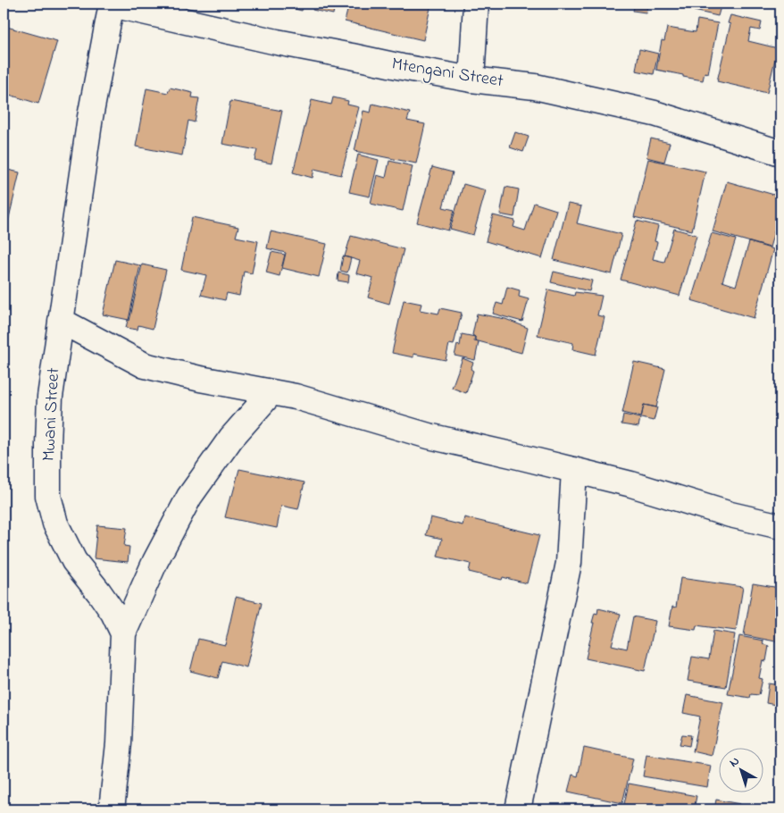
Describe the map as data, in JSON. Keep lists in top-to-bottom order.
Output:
{
  "streets": {
    "street": ["Mtengani Street", "Mwani Street"]
  },
  "crossings": [
    ["Mtengani Street", "Mwani Street"]
  ],
  "north": "top left"
}
